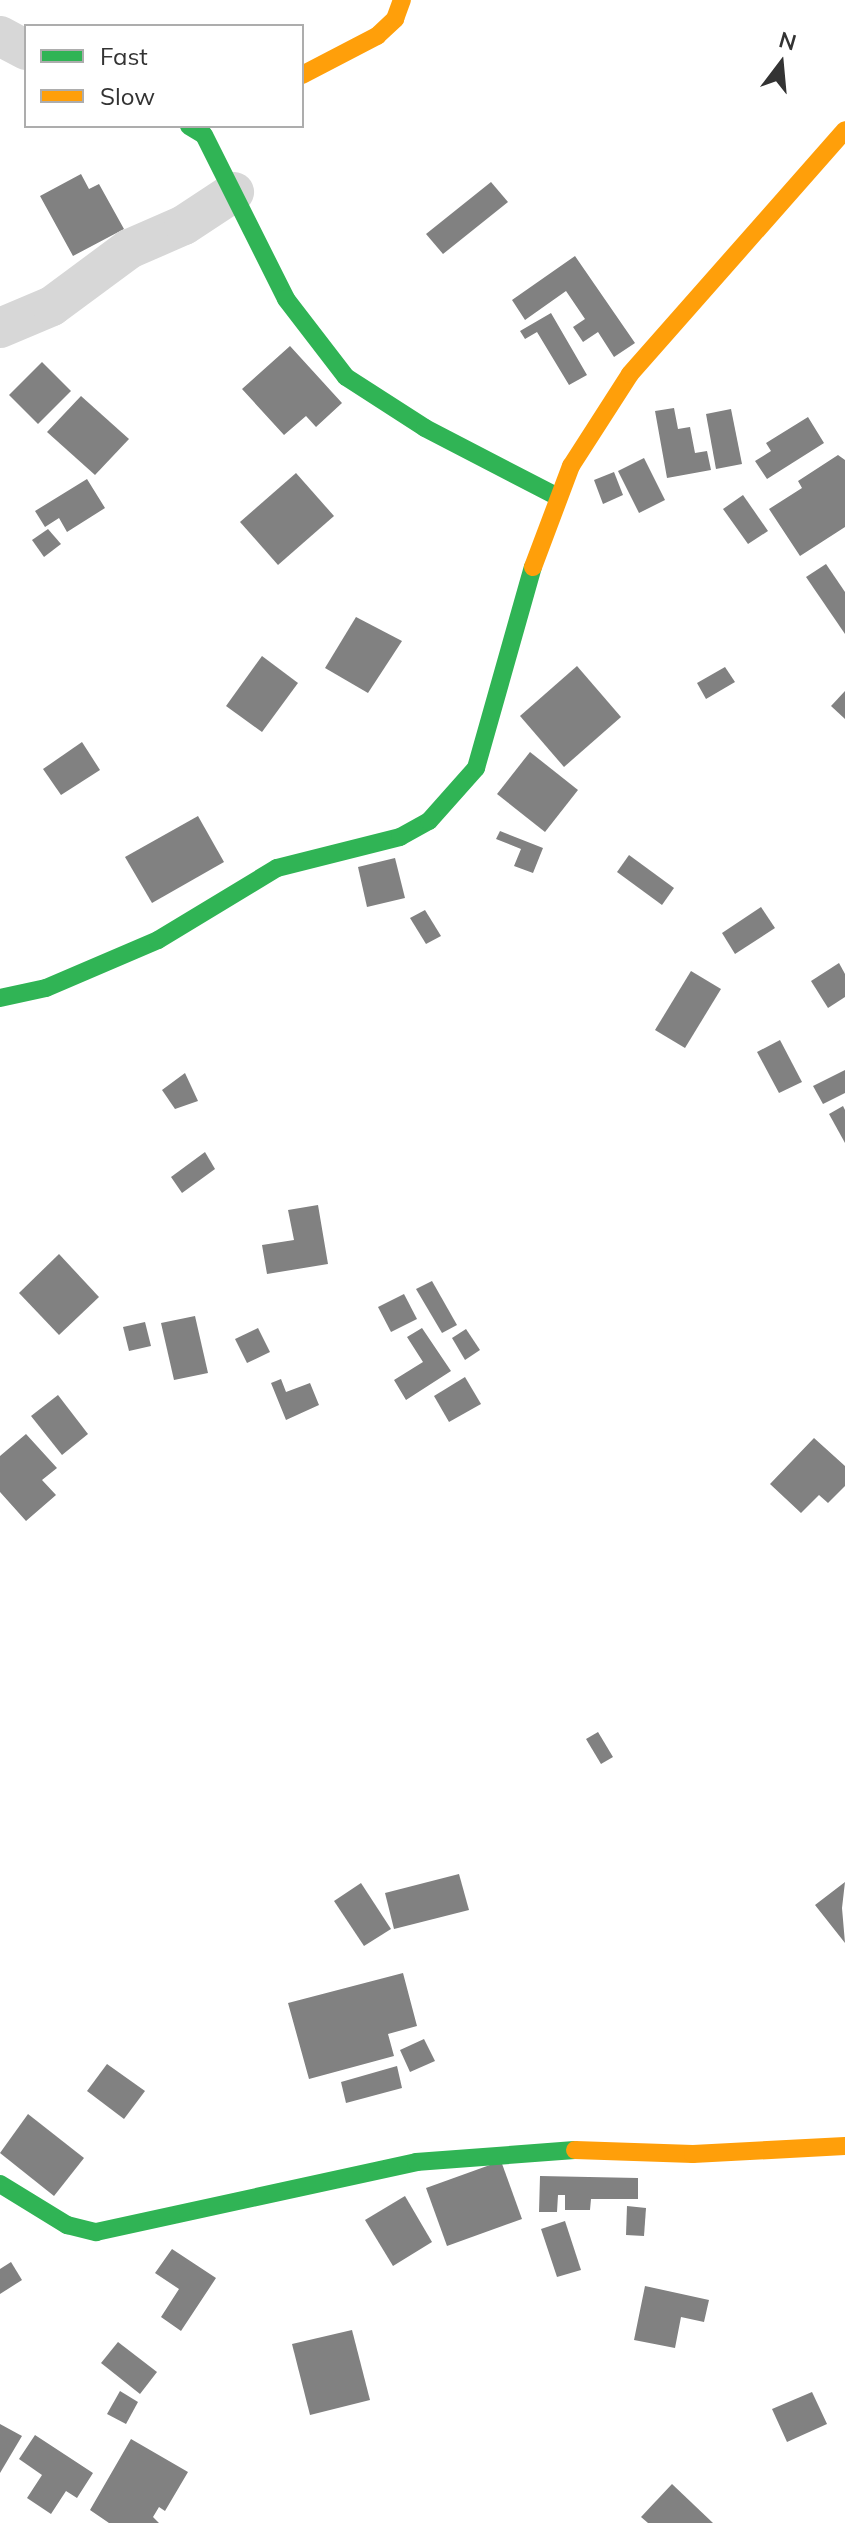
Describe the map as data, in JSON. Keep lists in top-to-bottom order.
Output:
{
  "legend": ["Fast", "Slow"],
  "north": "top"
}
